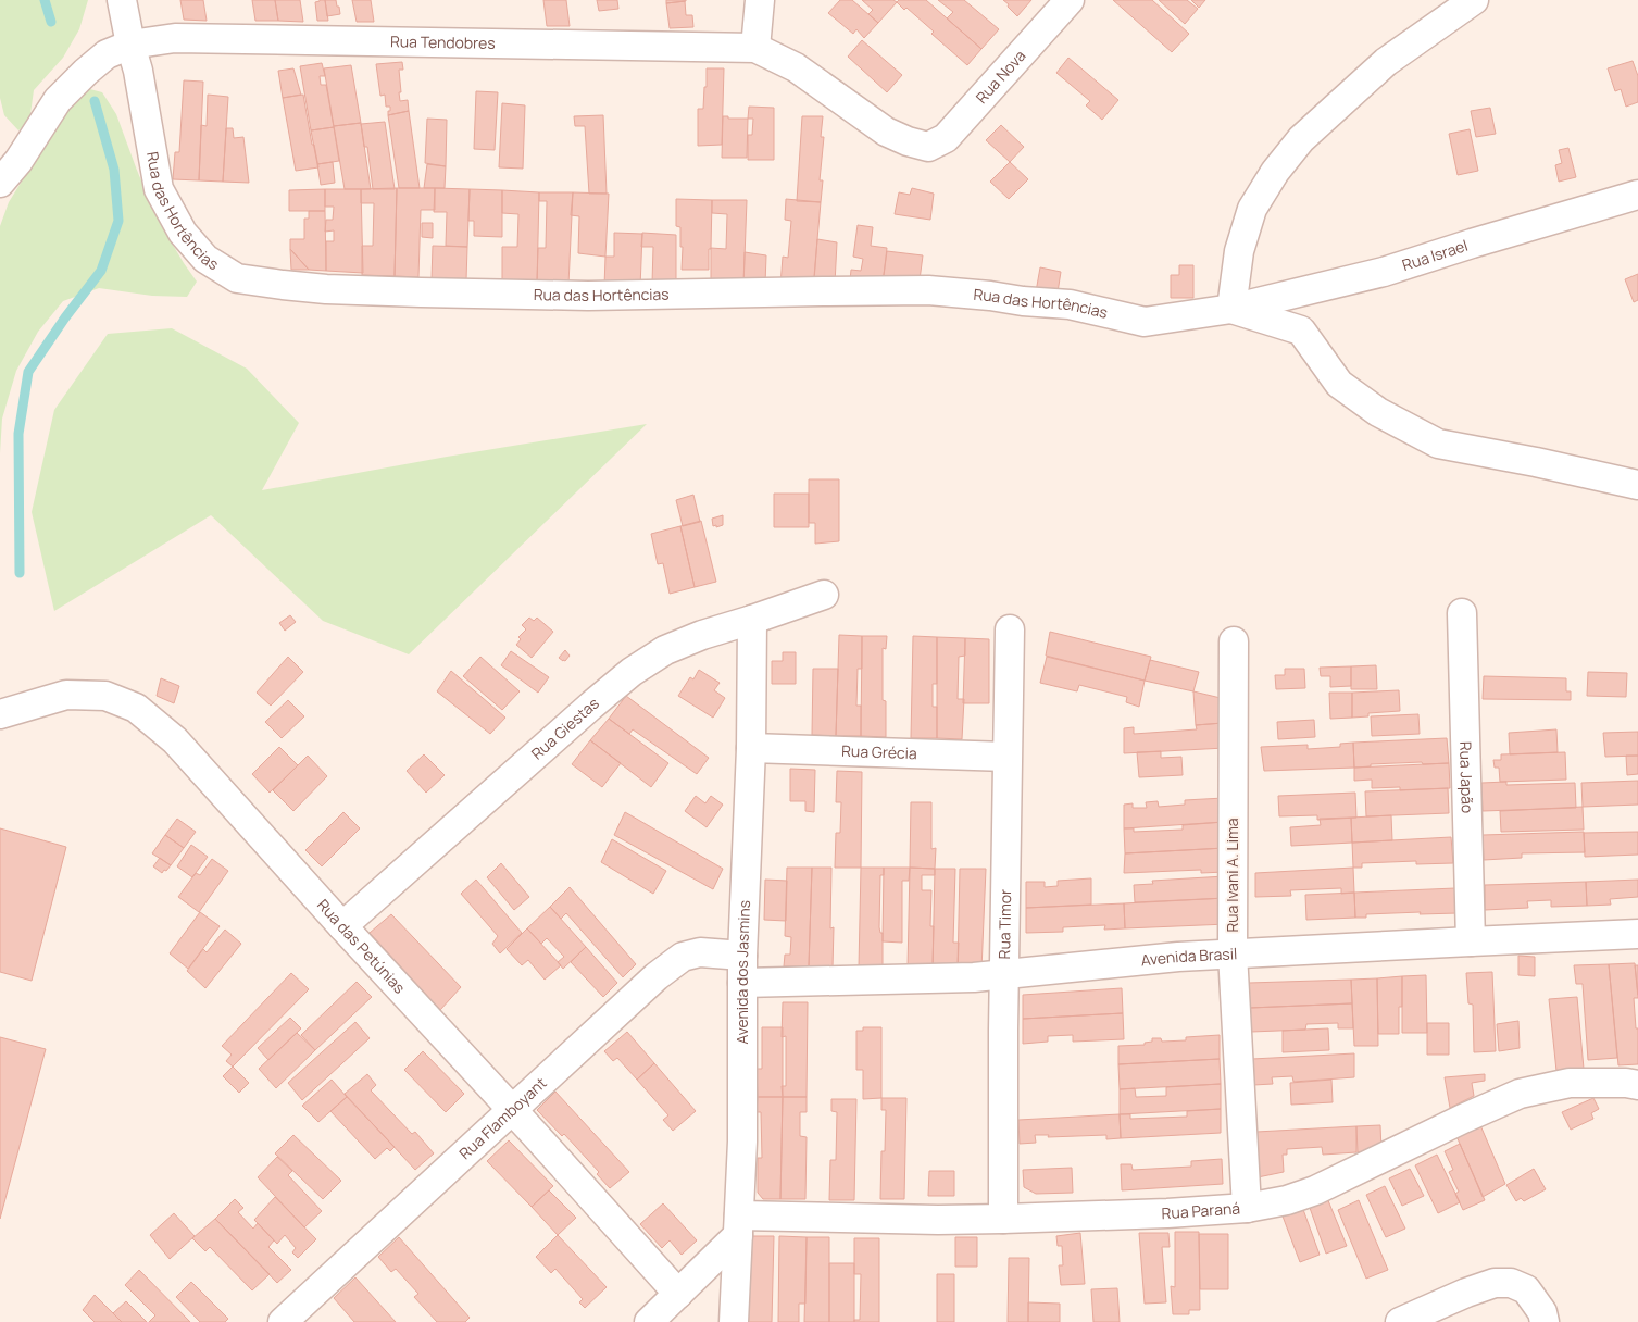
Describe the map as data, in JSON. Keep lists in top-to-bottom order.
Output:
{
  "streets": {
    "street": [
      "Rua Tendobres",
      "Rua Nova",
      "Rua das Hortências",
      "Rua Israel",
      "Rua Giestas",
      "Rua Grécia",
      "Rua Japão",
      "Rua Ivani A. Lima",
      "Rua Timor",
      "Rua das Petúnias",
      "Avenida Brasil",
      "Avenida dos Jasmins",
      "Rua Flamboyant",
      "Rua Paraná"
    ]
  },
  "crossings": [
    ["Rua Tendobres", "Rua Nova"],
    ["Rua Tendobres", "Rua das Hortências"],
    ["Rua das Hortências", "Rua Israel"],
    ["Rua Giestas", "Rua das Petúnias"],
    ["Rua Giestas", "Avenida dos Jasmins"],
    ["Rua Grécia", "Rua Timor"],
    ["Rua Grécia", "Avenida dos Jasmins"],
    ["Rua Japão", "Avenida Brasil"],
    ["Rua Ivani A. Lima", "Avenida Brasil"],
    ["Rua Ivani A. Lima", "Rua Paraná"],
    ["Rua Timor", "Avenida Brasil"],
    ["Rua Timor", "Rua Paraná"],
    ["Rua das Petúnias", "Rua Flamboyant"],
    ["Avenida Brasil", "Avenida dos Jasmins"],
    ["Avenida dos Jasmins", "Rua Flamboyant"],
    ["Avenida dos Jasmins", "Rua Paraná"]
  ]
}
